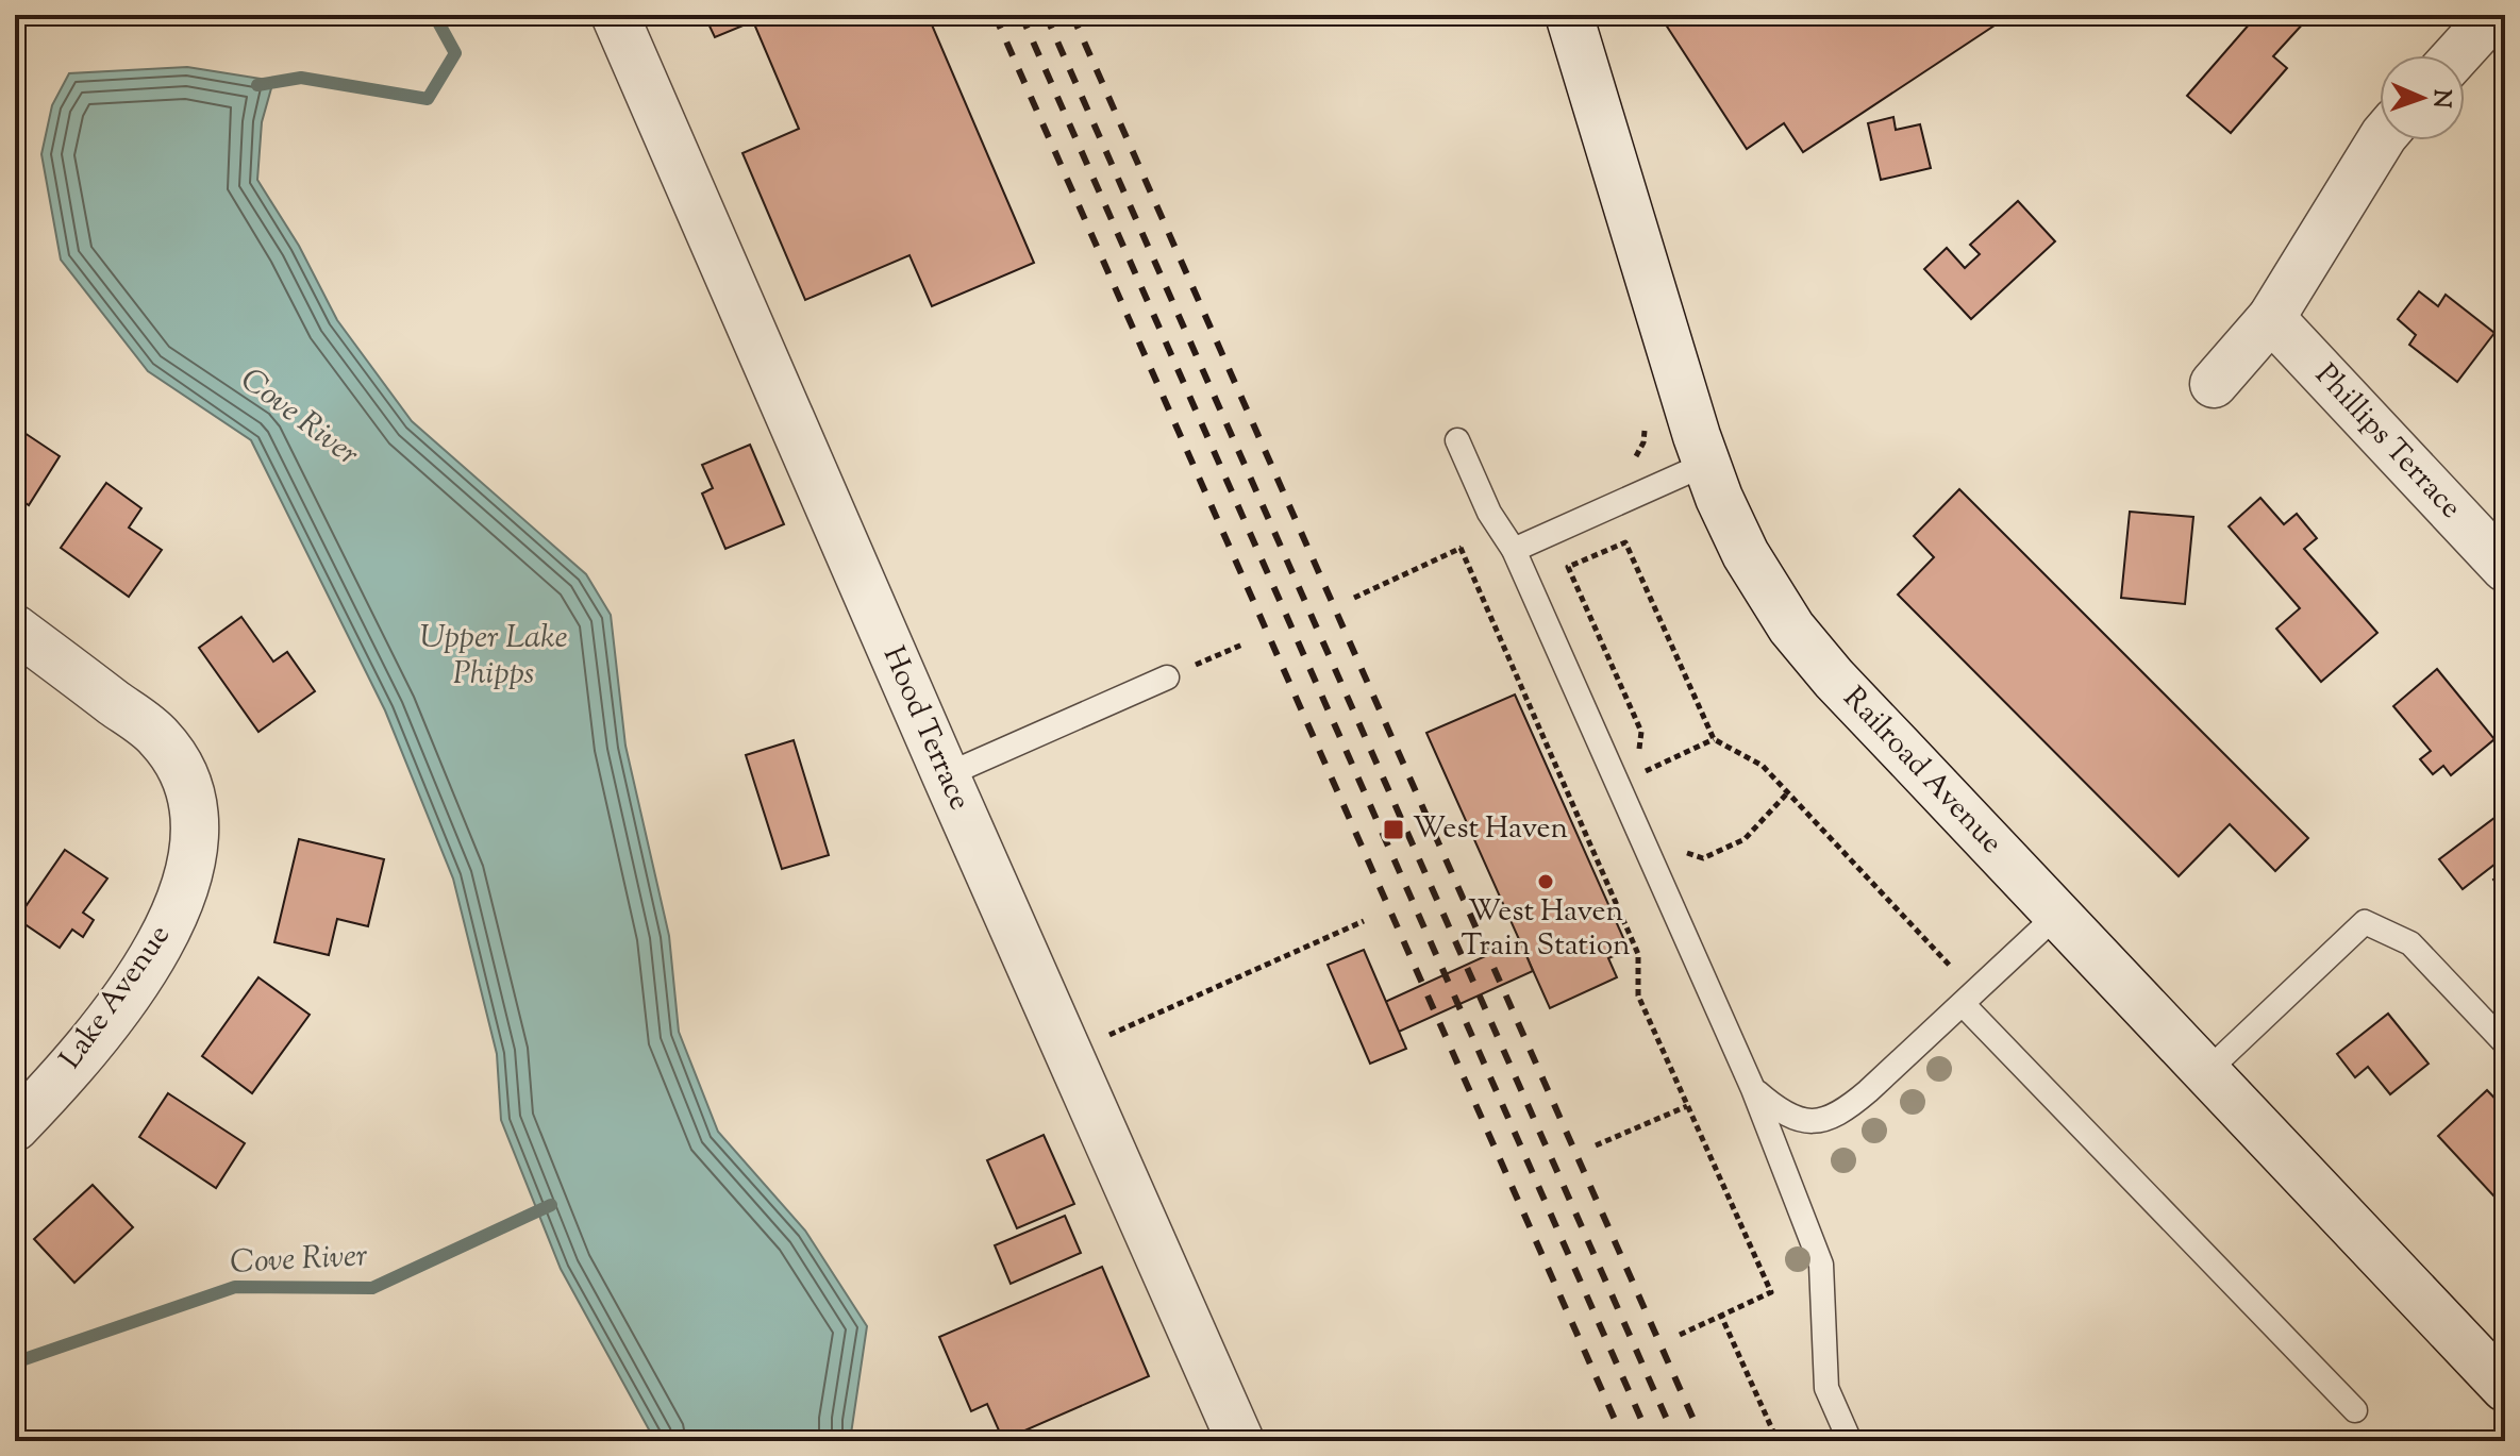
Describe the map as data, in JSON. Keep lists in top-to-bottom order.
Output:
{
  "streets": {
    "street": [
      "Phillips Terrace",
      "Hood Terrace",
      "Railroad Avenue",
      "Lake Avenue"
    ]
  },
  "water": ["Cove River", "Upper Lake Phipps"],
  "places": {
    "transit": ["West Haven"],
    "other": ["West Haven Train Station"]
  },
  "north": "right"
}
